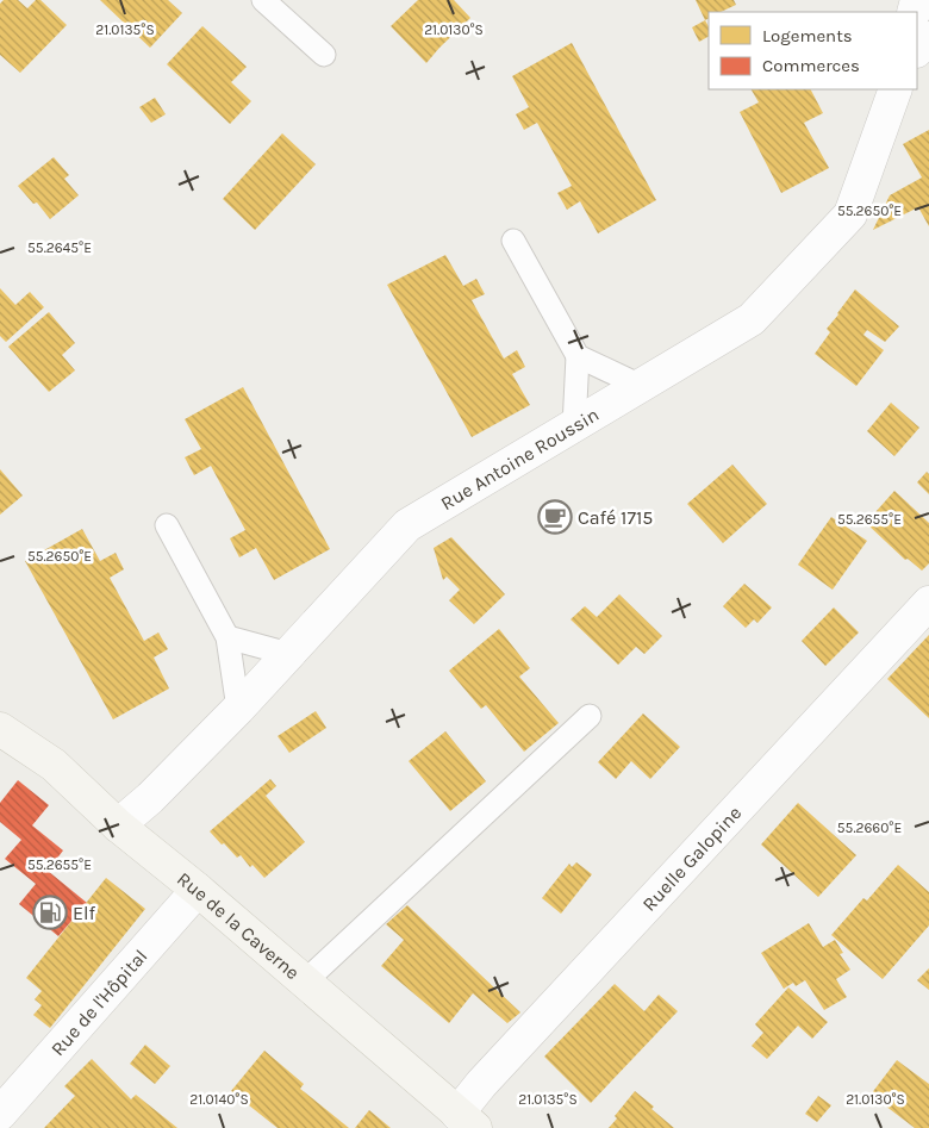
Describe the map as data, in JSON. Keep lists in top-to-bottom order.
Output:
{
  "streets": {
    "street": [
      "Rue Antoine Roussin",
      "Ruelle Galopine",
      "Rue de la Caverne",
      "Rue de l'Hôpital"
    ]
  },
  "crossings": [
    ["Rue Antoine Roussin", "Rue de la Caverne"],
    ["Ruelle Galopine", "Rue de la Caverne"],
    ["Rue de la Caverne", "Rue de l'Hôpital"]
  ],
  "places": {
    "cafe": ["Café 1715"],
    "fuel station": ["Elf"]
  },
  "legend": ["Logements", "Commerces"],
  "coordinates": [
    "21.0135°S",
    "21.0130°S",
    "55.2650°E",
    "55.2645°E",
    "55.2655°E",
    "55.2660°E",
    "21.0140°S"
  ]
}
